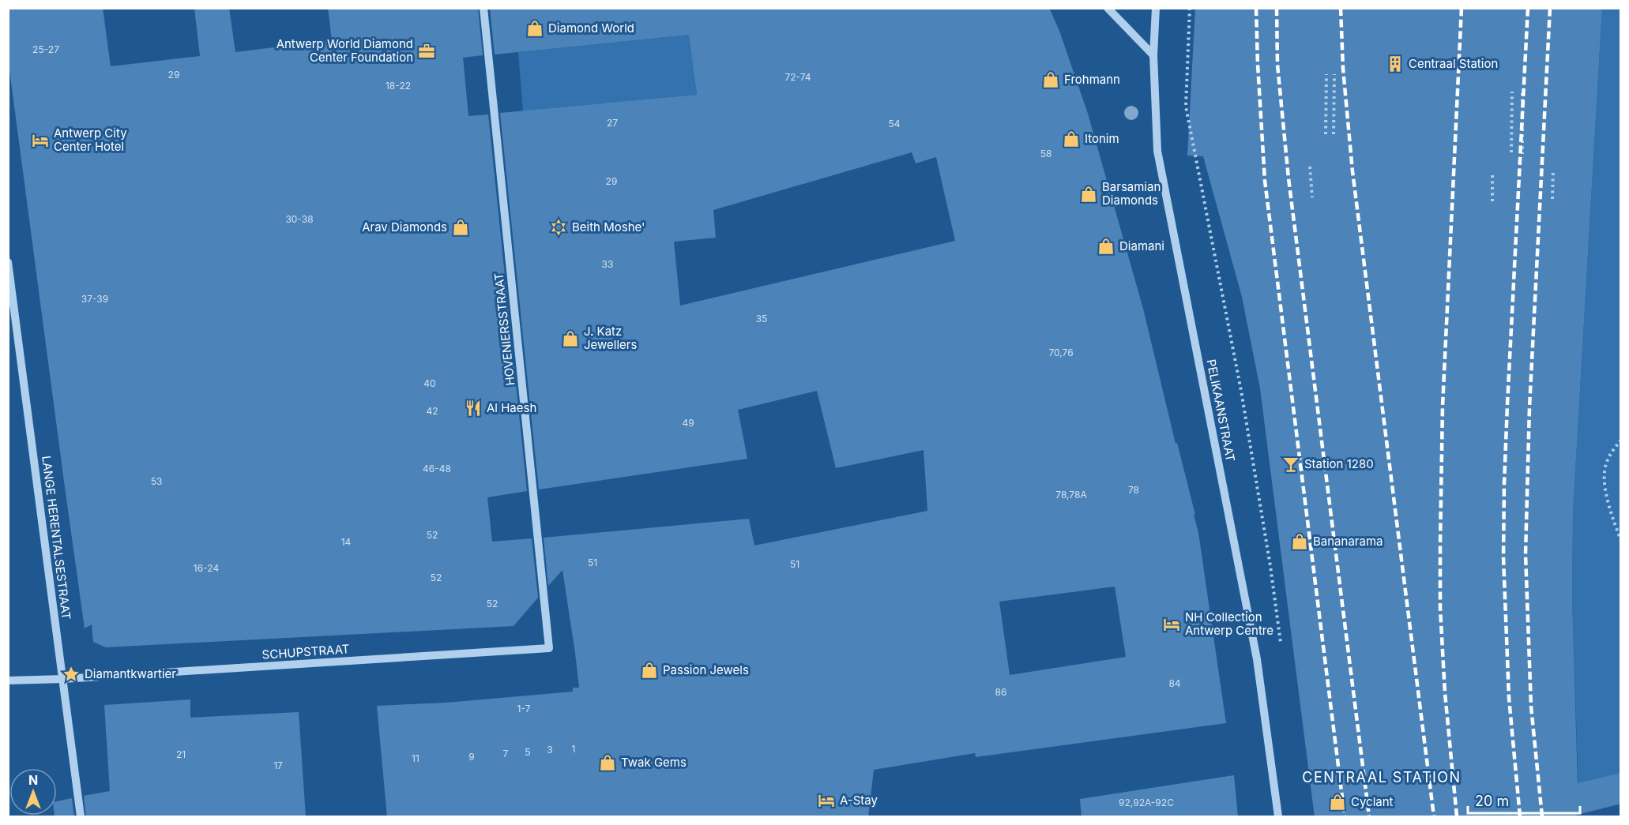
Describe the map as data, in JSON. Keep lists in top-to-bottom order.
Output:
{
  "streets": {
    "street": [
      "HOVENIERSSTRAAT",
      "PELIKAANSTRAAT",
      "LANGE HERENTALSESTRAAT",
      "SCHUPSTRAAT"
    ]
  },
  "crossings": [
    ["HOVENIERSSTRAAT", "SCHUPSTRAAT"],
    ["LANGE HERENTALSESTRAAT", "SCHUPSTRAAT"]
  ],
  "districts": ["CENTRAAL STATION"],
  "places": {
    "shop": [
      "Diamond World",
      "Frohmann",
      "Itonim",
      "Barsamian Diamonds",
      "Arav Diamonds",
      "Diamani",
      "J. Katz Jewellers",
      "Bananarama",
      "Passion Jewels",
      "Twak Gems",
      "Cyclant"
    ],
    "office": ["Antwerp World Diamond Center Foundation"],
    "building": ["Centraal Station"],
    "hotel": ["Antwerp City Center Hotel", "NH Collection Antwerp Centre", "A-Stay"],
    "synagogue": ["Beith Moshe'"],
    "restaurant": ["Al Haesh"],
    "bar": ["Station 1280"],
    "place": ["Diamantkwartier"]
  },
  "house_numbers": [
    "25-27",
    "29",
    "72-74",
    "18-22",
    "27",
    "54",
    "58",
    "29",
    "30-38",
    "33",
    "37-39",
    "35",
    "70,76",
    "40",
    "42",
    "49",
    "46-48",
    "53",
    "78",
    "78,78A",
    "52",
    "14",
    "51",
    "51",
    "16-24",
    "52",
    "52",
    "84",
    "86",
    "1-7",
    "1",
    "3",
    "5",
    "7",
    "21",
    "9",
    "11",
    "17",
    "92,92A-92C"
  ],
  "scale_bar": "20 m",
  "north": "top"
}
